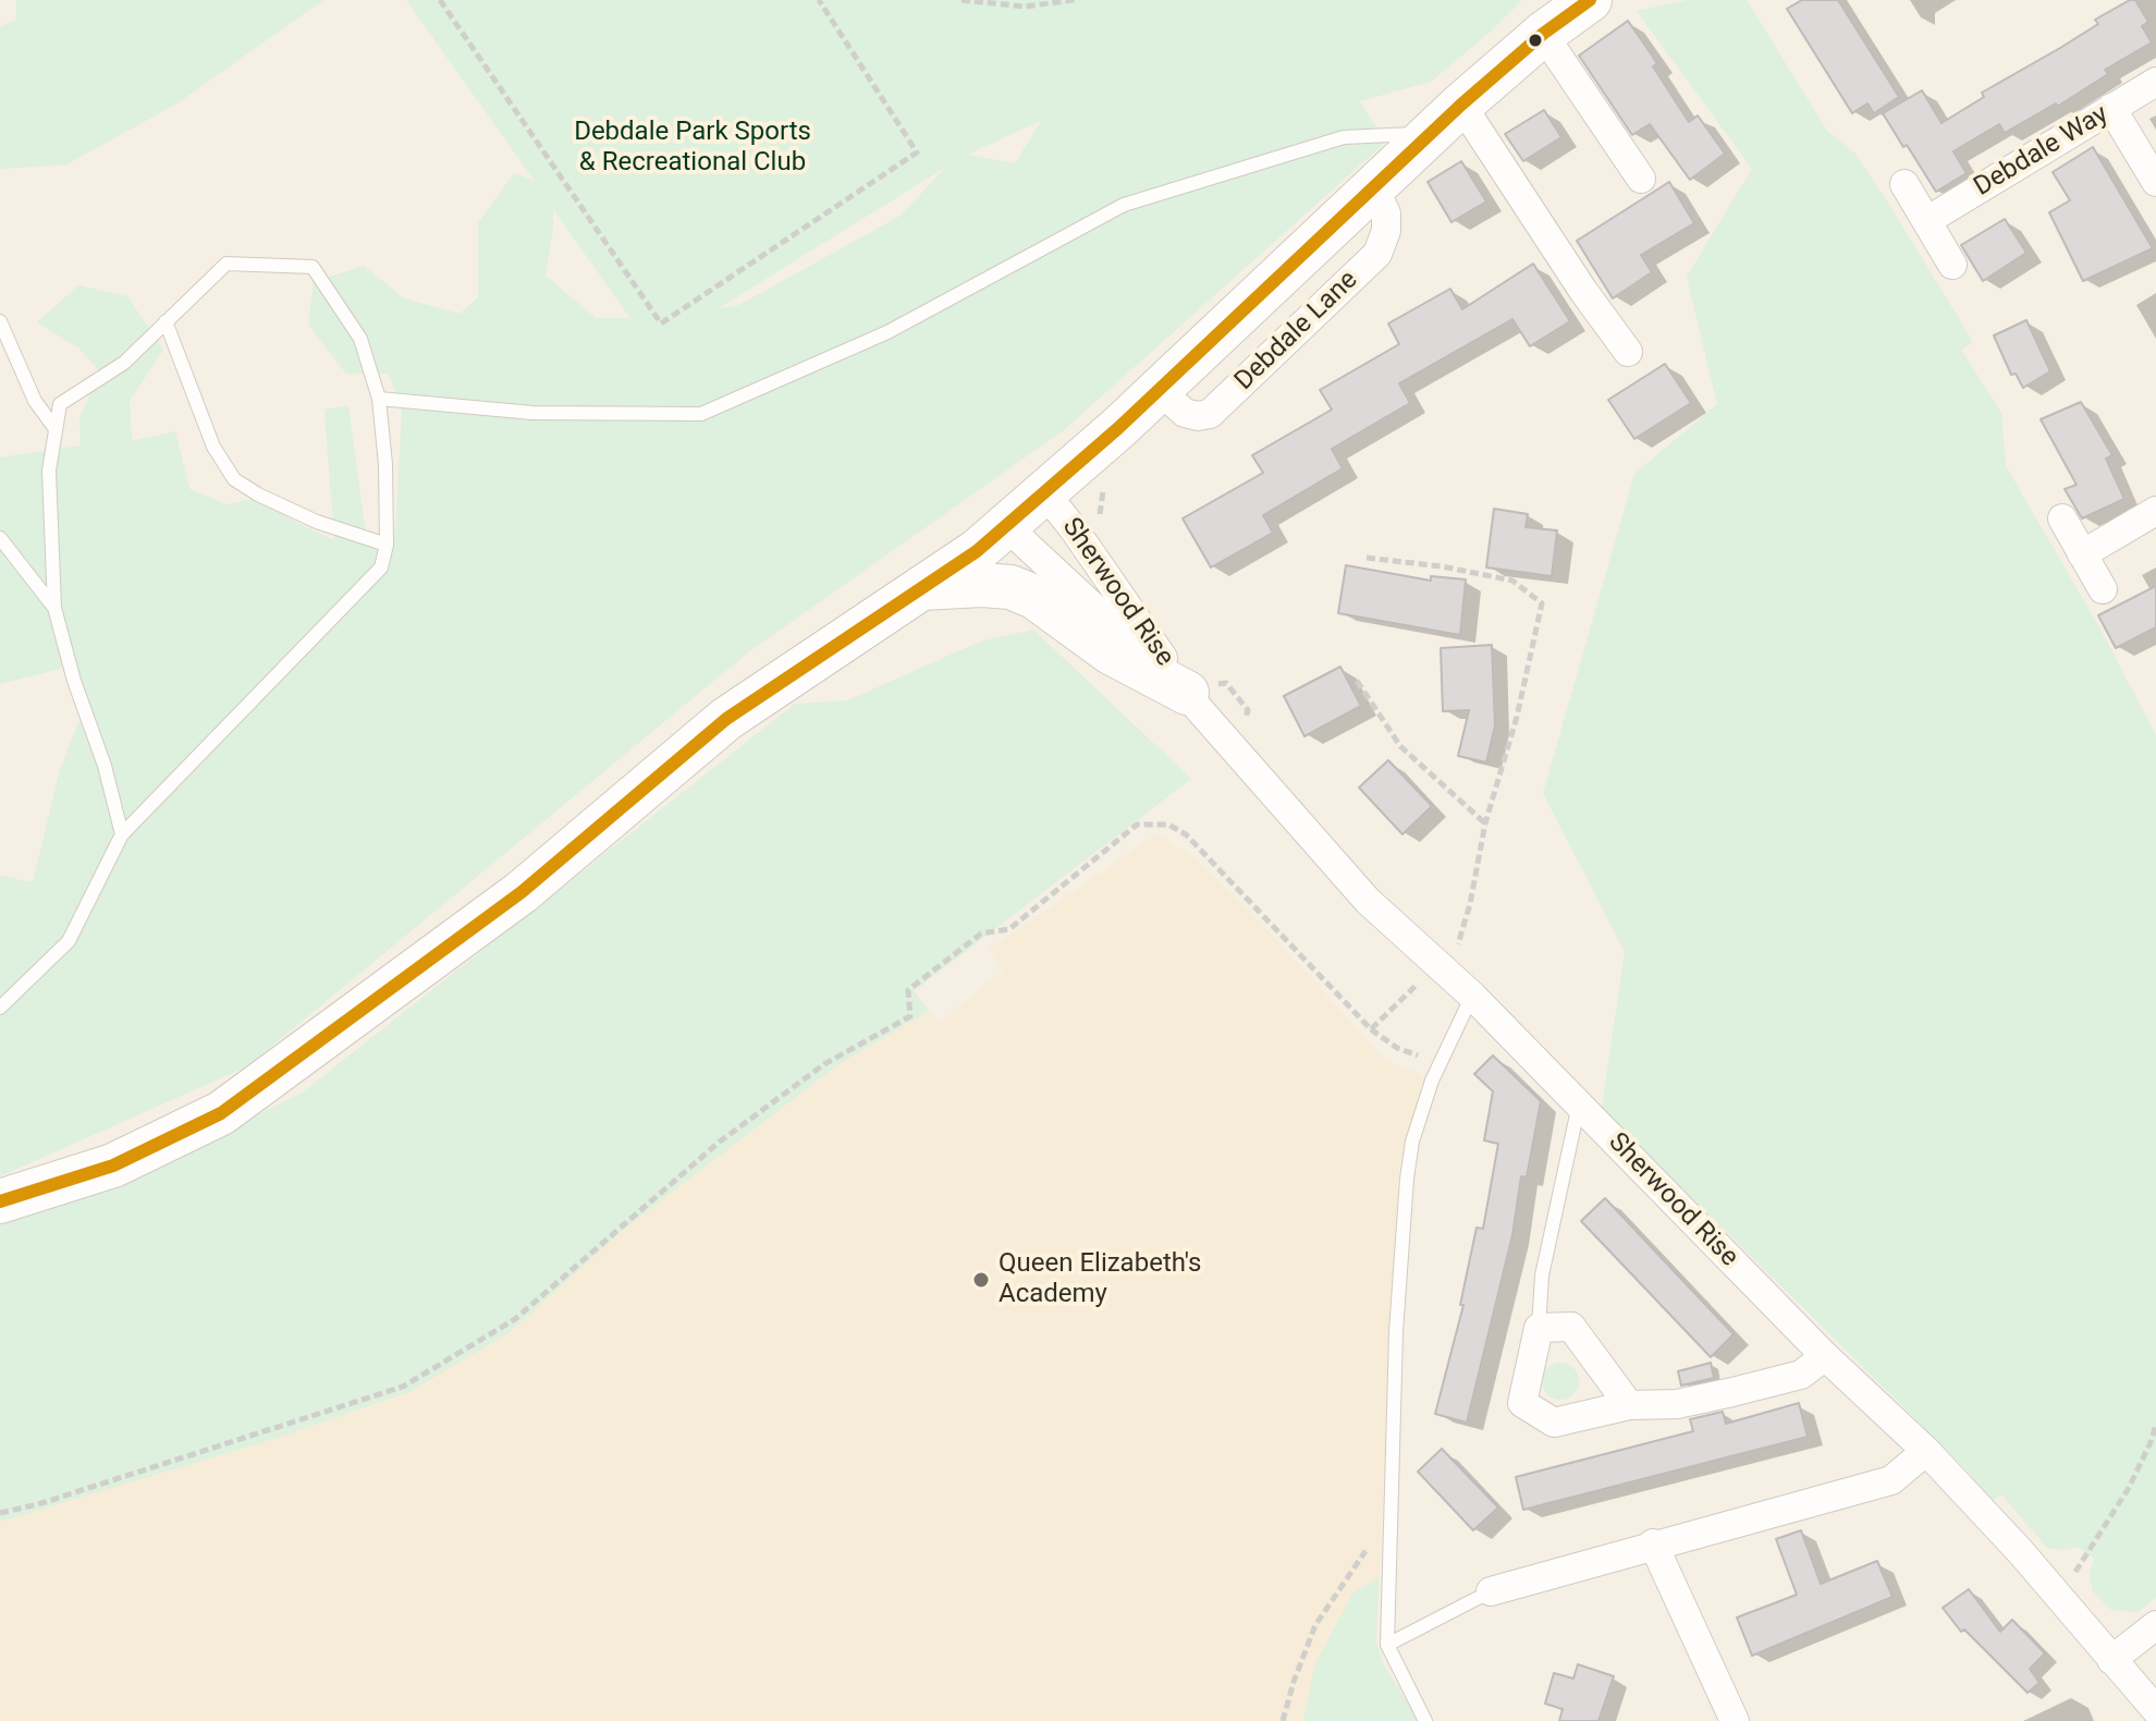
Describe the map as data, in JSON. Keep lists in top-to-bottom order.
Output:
{
  "streets": {
    "main road": ["Debdale Lane"],
    "street": ["Debdale Way", "Sherwood Rise"]
  },
  "crossings": [
    ["Debdale Lane", "Sherwood Rise"]
  ],
  "parks": ["Debdale Park Sports & Recreational Club"],
  "places": ["Queen Elizabeth's Academy"]
}
